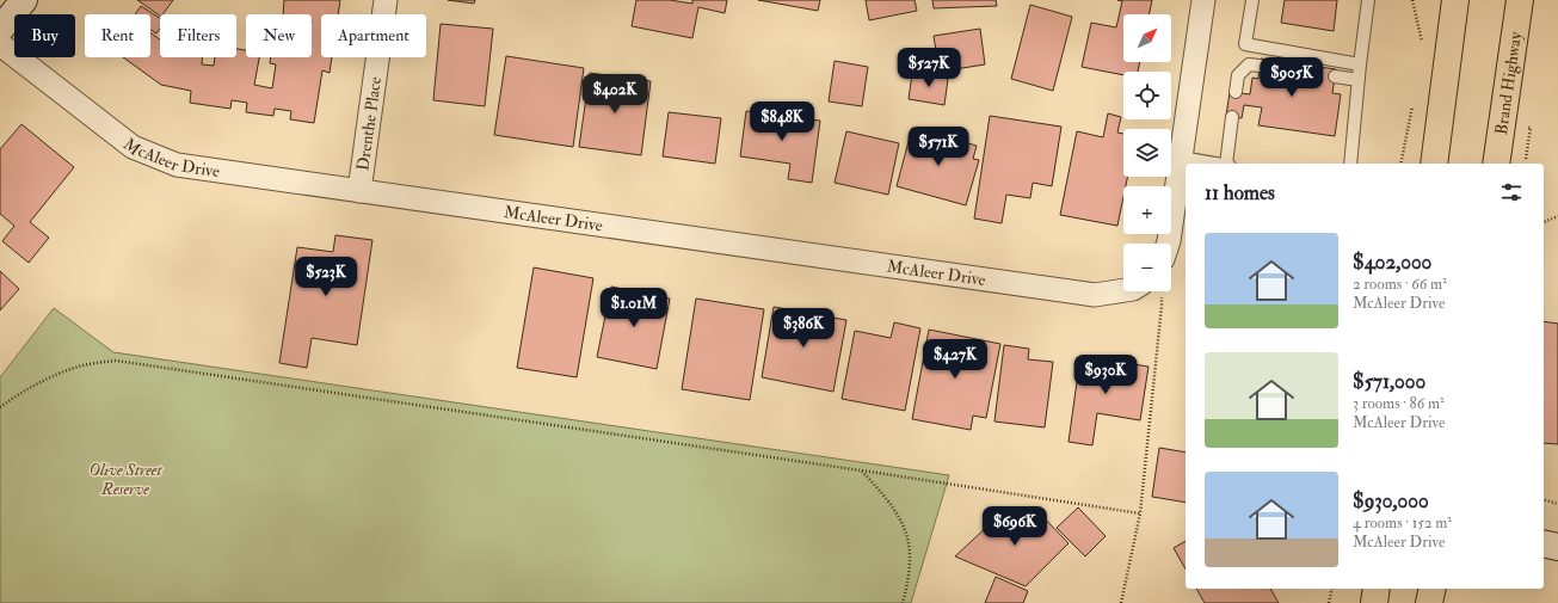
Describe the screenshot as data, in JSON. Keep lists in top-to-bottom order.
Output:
{
  "streets": {
    "highway": ["Brand Highway"],
    "street": ["Drenthe Place", "McAleer Drive"]
  },
  "crossings": [
    ["Drenthe Place", "McAleer Drive"]
  ],
  "parks": ["Olive Street Reserve"],
  "north": "top right",
  "page": {
    "map_buttons": ["+", "−"],
    "chip": [
      "Buy",
      "Rent",
      "Filters",
      "New",
      "Apartment"
    ],
    "price": [
      "$527K",
      "$905K",
      "$402K",
      "$848K",
      "$571K",
      "$523K",
      "$1.01M",
      "$386K",
      "$427K",
      "$930K",
      "$696K"
    ],
    "heading": "11 homes",
    "list": [
      {
        "name": "$402,000",
        "note": "2 rooms · 66 m² · McAleer Drive"
      },
      {
        "name": "$571,000",
        "note": "3 rooms · 86 m² · McAleer Drive"
      },
      {
        "name": "$930,000",
        "note": "4 rooms · 152 m² · McAleer Drive"
      }
    ]
  }
}
